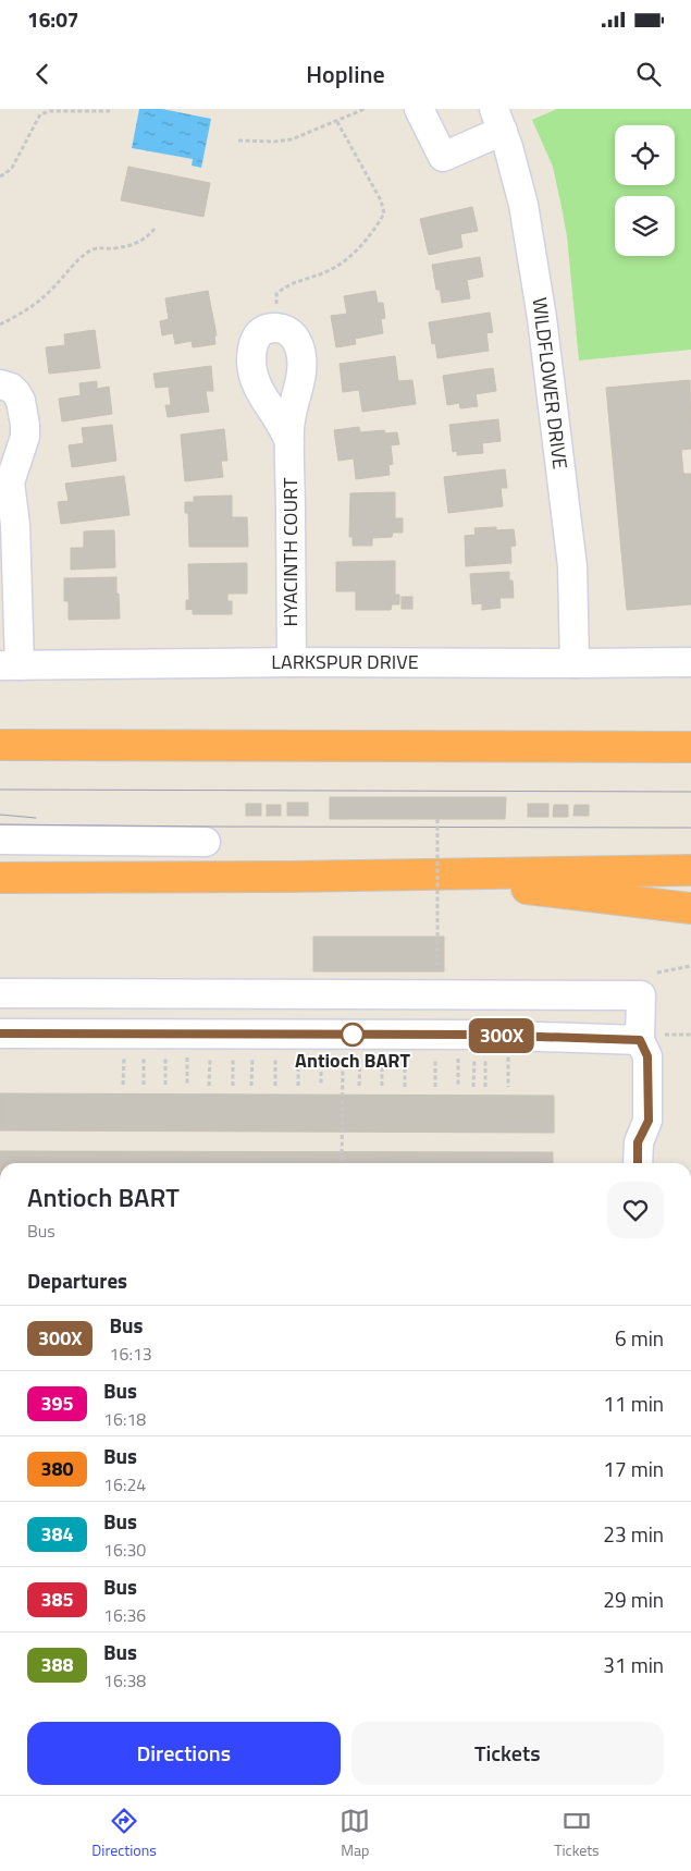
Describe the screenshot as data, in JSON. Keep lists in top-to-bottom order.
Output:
{
  "streets": {
    "street": ["WILDFLOWER DRIVE", "HYACINTH COURT", "LARKSPUR DRIVE"]
  },
  "crossings": [
    ["WILDFLOWER DRIVE", "LARKSPUR DRIVE"],
    ["HYACINTH COURT", "LARKSPUR DRIVE"]
  ],
  "places": ["Antioch BART"],
  "lines": ["bus line 300X"],
  "page": {
    "status": "16:07",
    "header": "Hopline",
    "on_map": "300X",
    "heading": [
      ["Antioch BART", "Bus"],
      "Departures"
    ],
    "list": [
      {
        "mark": "300X",
        "name": "Bus",
        "note": "16:13",
        "value": "6 min"
      },
      {
        "mark": "395",
        "name": "Bus",
        "note": "16:18",
        "value": "11 min"
      },
      {
        "mark": "380",
        "name": "Bus",
        "note": "16:24",
        "value": "17 min"
      },
      {
        "mark": "384",
        "name": "Bus",
        "note": "16:30",
        "value": "23 min"
      },
      {
        "mark": "385",
        "name": "Bus",
        "note": "16:36",
        "value": "29 min"
      },
      {
        "mark": "388",
        "name": "Bus",
        "note": "16:38",
        "value": "31 min"
      }
    ],
    "buttons": ["Directions", "Tickets"],
    "tabs": ["Directions", "Map", "Tickets"]
  }
}
